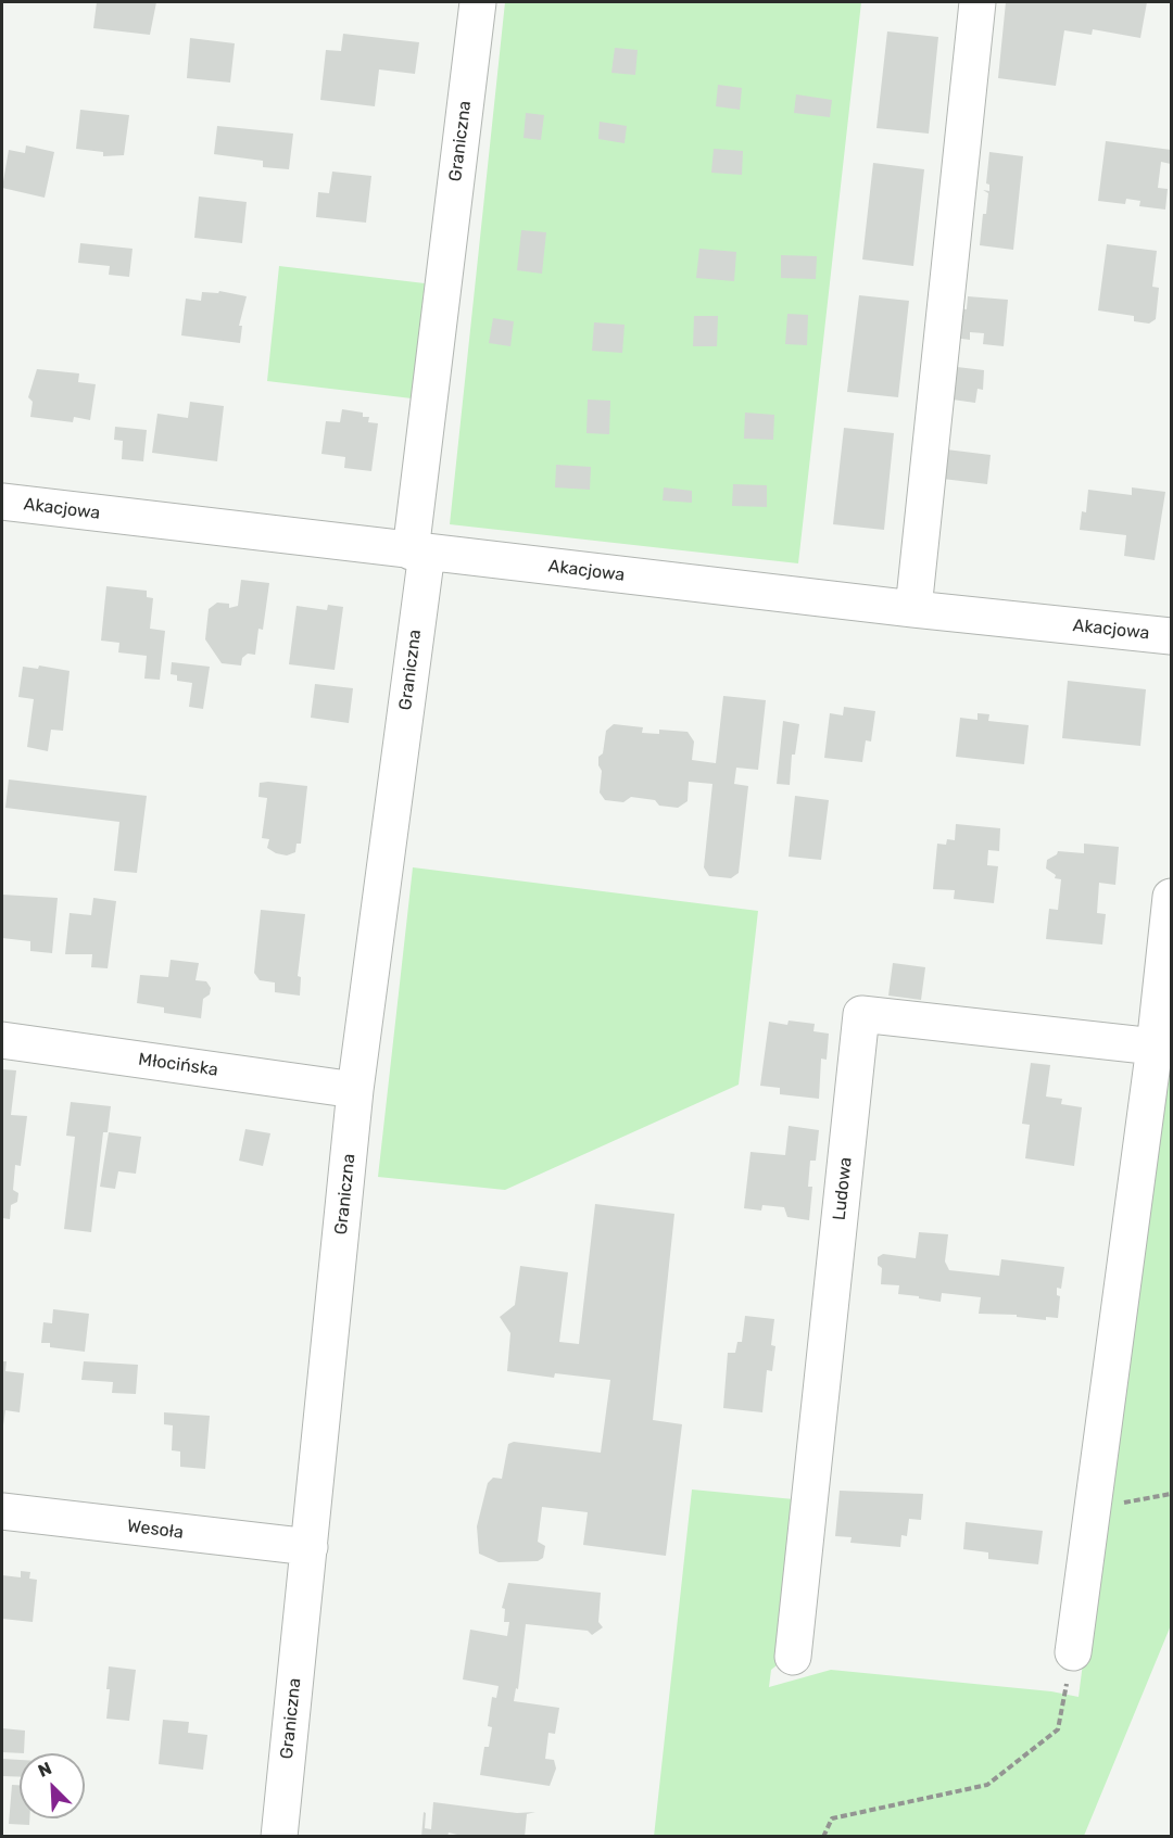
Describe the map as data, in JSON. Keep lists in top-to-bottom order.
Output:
{
  "streets": {
    "street": [
      "Graniczna",
      "Akacjowa",
      "Młocińska",
      "Ludowa",
      "Wesoła"
    ]
  },
  "crossings": [
    ["Graniczna", "Akacjowa"],
    ["Graniczna", "Młocińska"],
    ["Graniczna", "Wesoła"]
  ],
  "north": "top left"
}
